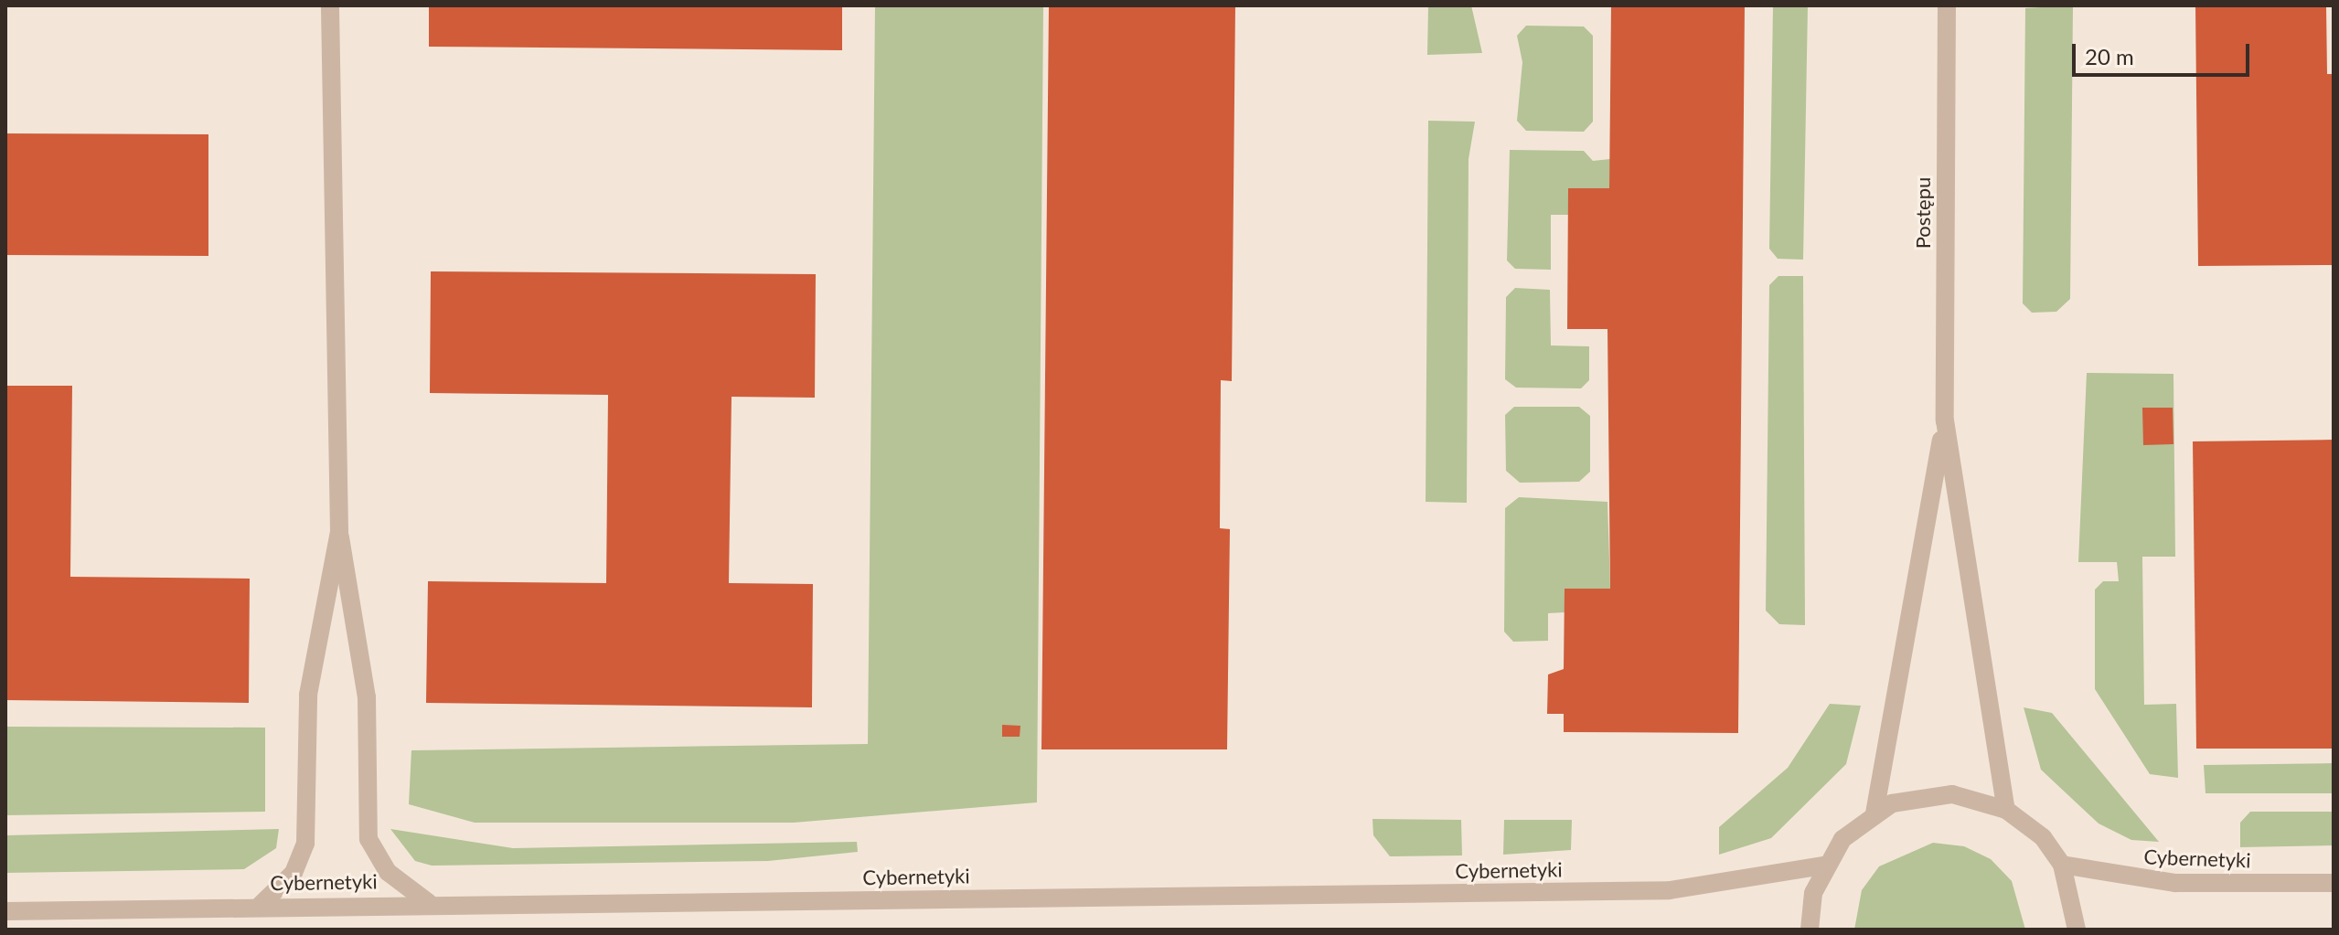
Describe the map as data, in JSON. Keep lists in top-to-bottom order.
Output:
{
  "streets": {
    "street": ["Postępu", "Cybernetyki"]
  },
  "scale_bar": "20 m"
}
